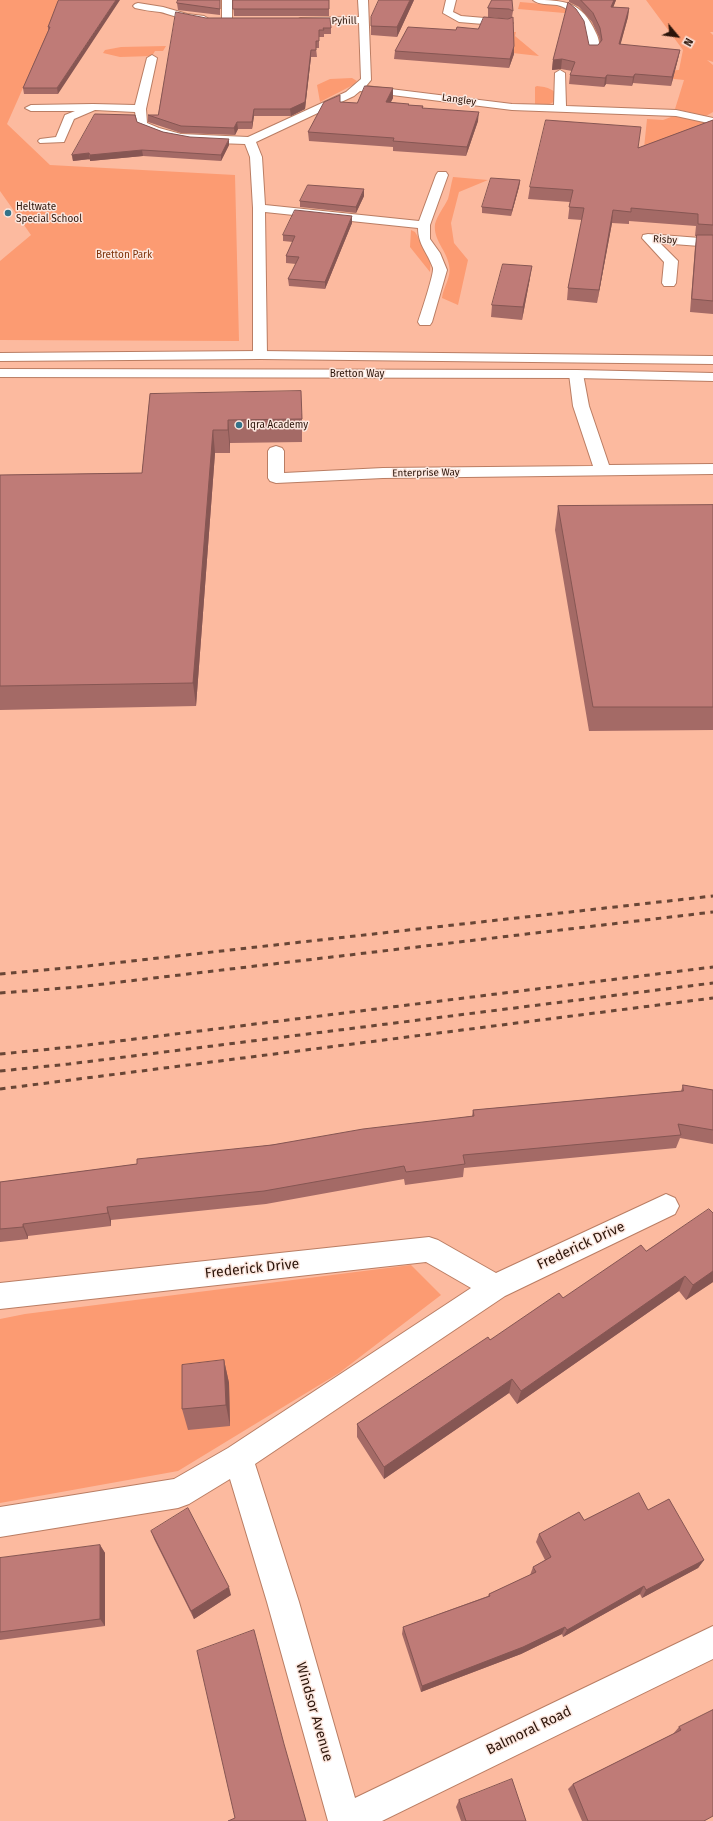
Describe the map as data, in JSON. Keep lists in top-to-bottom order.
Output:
{
  "streets": {
    "street": [
      "Pyhill",
      "Langley",
      "Risby",
      "Bretton Way",
      "Enterprise Way",
      "Frederick Drive",
      "Windsor Avenue",
      "Balmoral Road"
    ]
  },
  "crossings": [
    ["Frederick Drive", "Windsor Avenue"],
    ["Windsor Avenue", "Balmoral Road"]
  ],
  "parks": ["Bretton Park"],
  "places": ["Heltwate Special School", "Iqra Academy"],
  "north": "bottom right"
}
